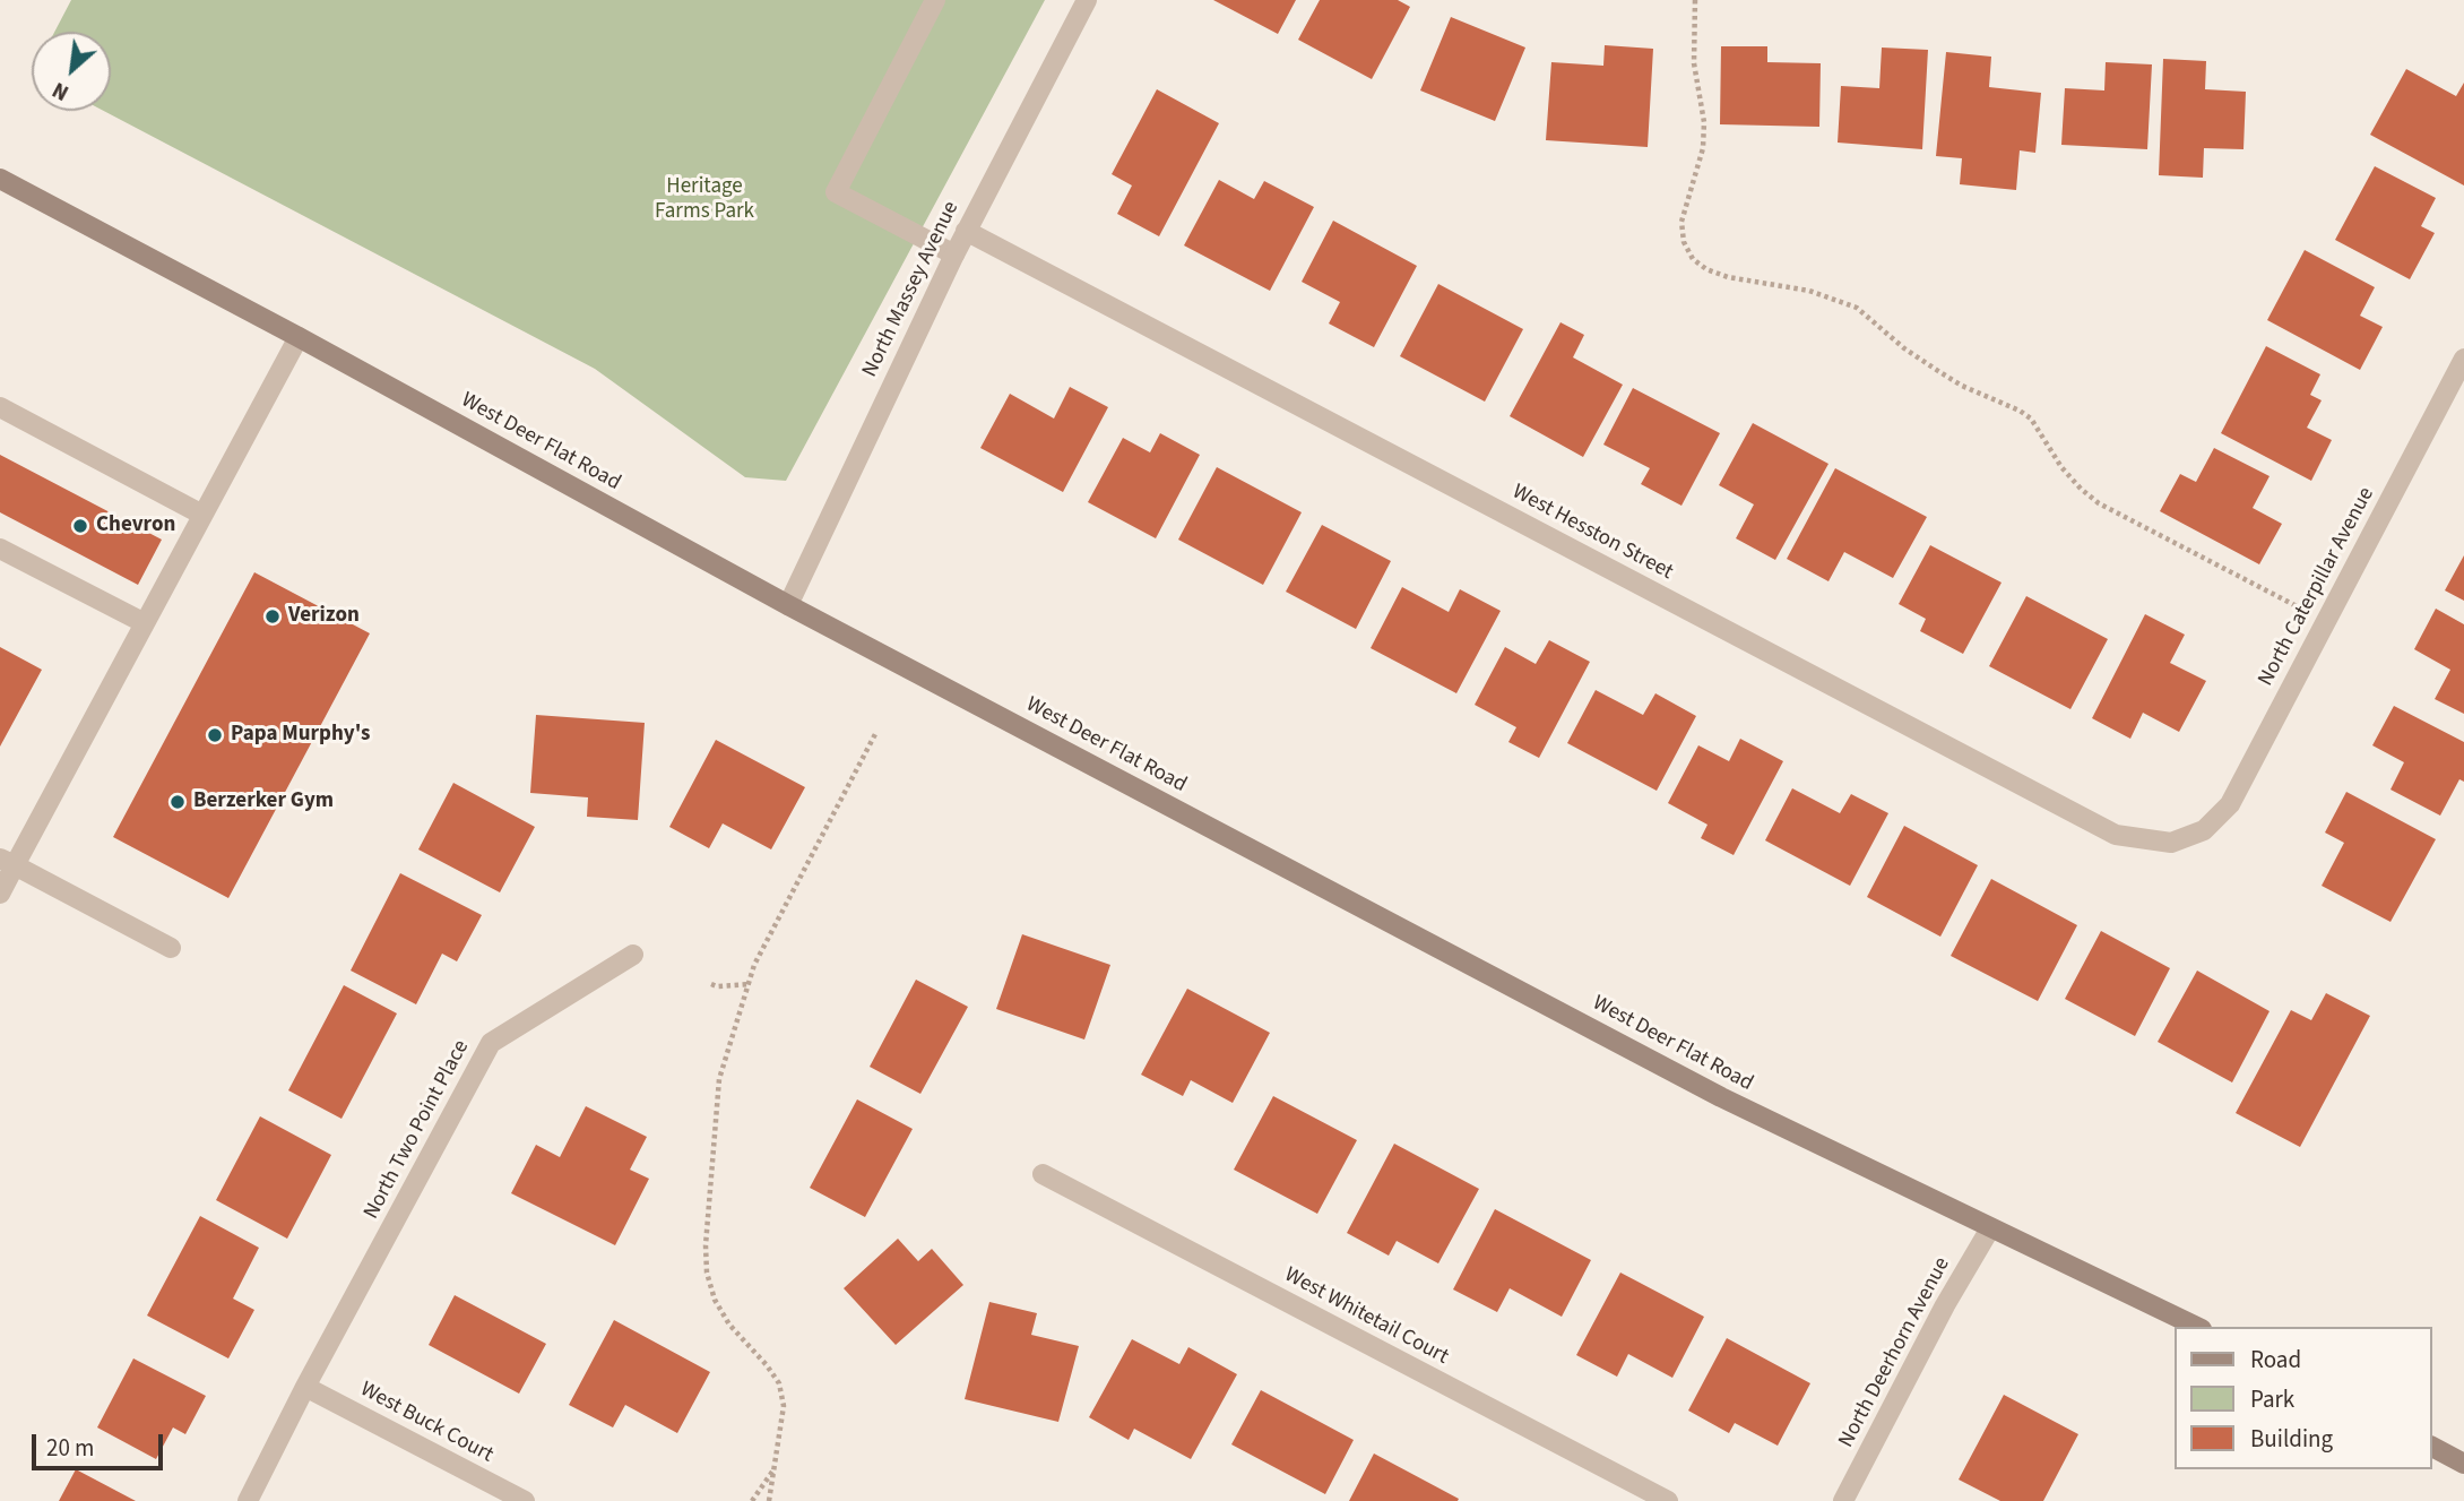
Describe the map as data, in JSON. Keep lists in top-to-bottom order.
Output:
{
  "streets": {
    "main road": ["West Deer Flat Road"],
    "street": [
      "North Massey Avenue",
      "West Hesston Street",
      "North Caterpillar Avenue",
      "North Two Point Place",
      "West Whitetail Court",
      "North Deerhorn Avenue",
      "West Buck Court"
    ]
  },
  "crossings": [
    ["North Massey Avenue", "West Deer Flat Road"],
    ["North Massey Avenue", "West Hesston Street"],
    ["West Deer Flat Road", "North Deerhorn Avenue"],
    ["West Hesston Street", "North Caterpillar Avenue"],
    ["North Two Point Place", "West Buck Court"]
  ],
  "parks": ["Heritage Farms Park"],
  "places": [
    "Chevron",
    "Verizon",
    "Papa Murphy's",
    "Berzerker Gym"
  ],
  "legend": ["Road", "Park", "Building"],
  "scale_bar": "20 m",
  "north": "bottom left"
}
